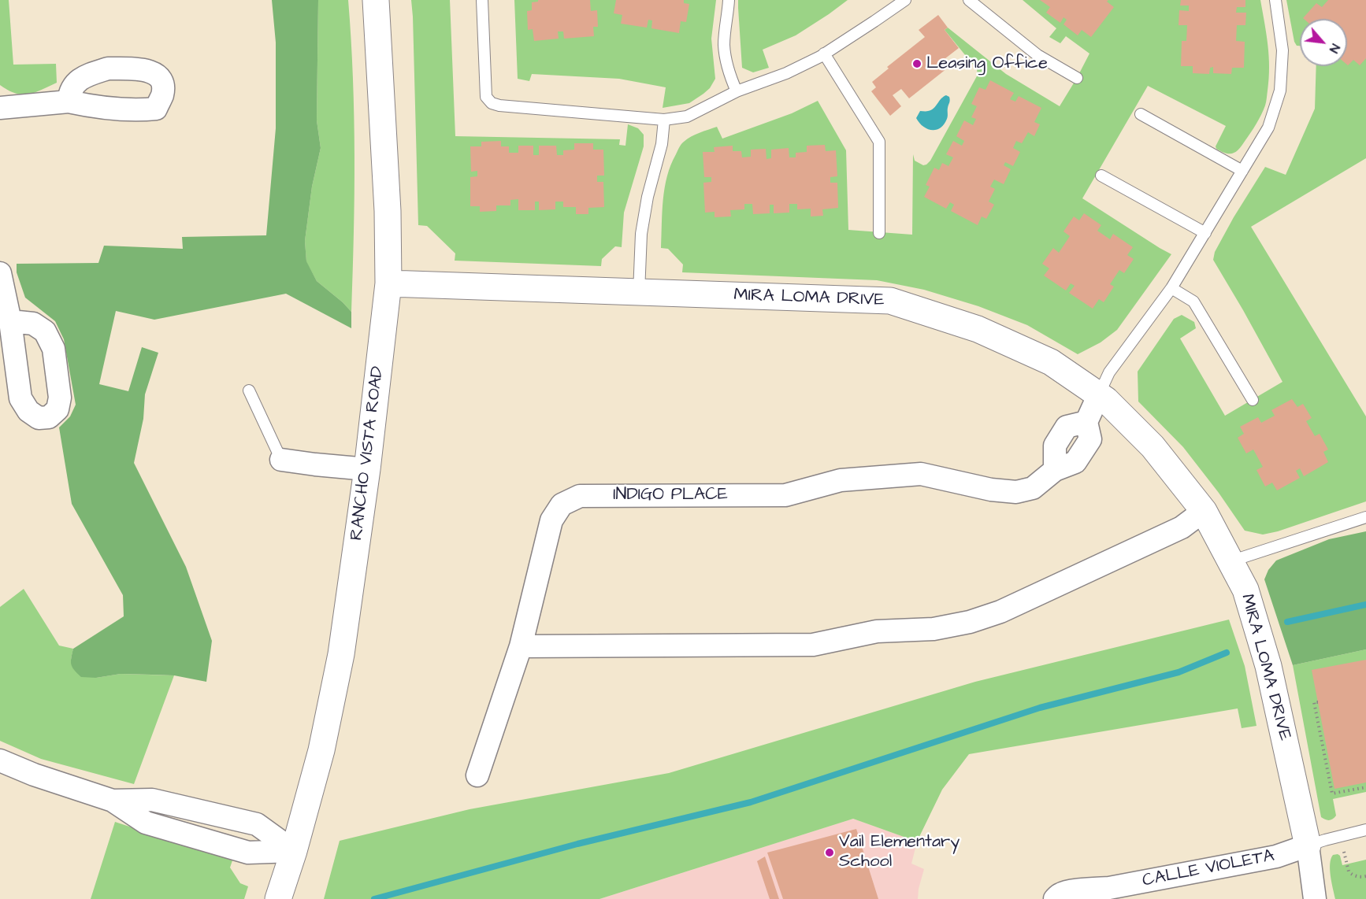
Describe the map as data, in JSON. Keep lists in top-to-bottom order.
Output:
{
  "streets": {
    "street": [
      "MIRA LOMA DRIVE",
      "RANCHO VISTA ROAD",
      "INDIGO PLACE",
      "CALLE VIOLETA"
    ]
  },
  "crossings": [
    ["MIRA LOMA DRIVE", "RANCHO VISTA ROAD"],
    ["MIRA LOMA DRIVE", "INDIGO PLACE"],
    ["MIRA LOMA DRIVE", "CALLE VIOLETA"]
  ],
  "places": ["Leasing Office", "Vail Elementary School"],
  "north": "bottom right"
}
